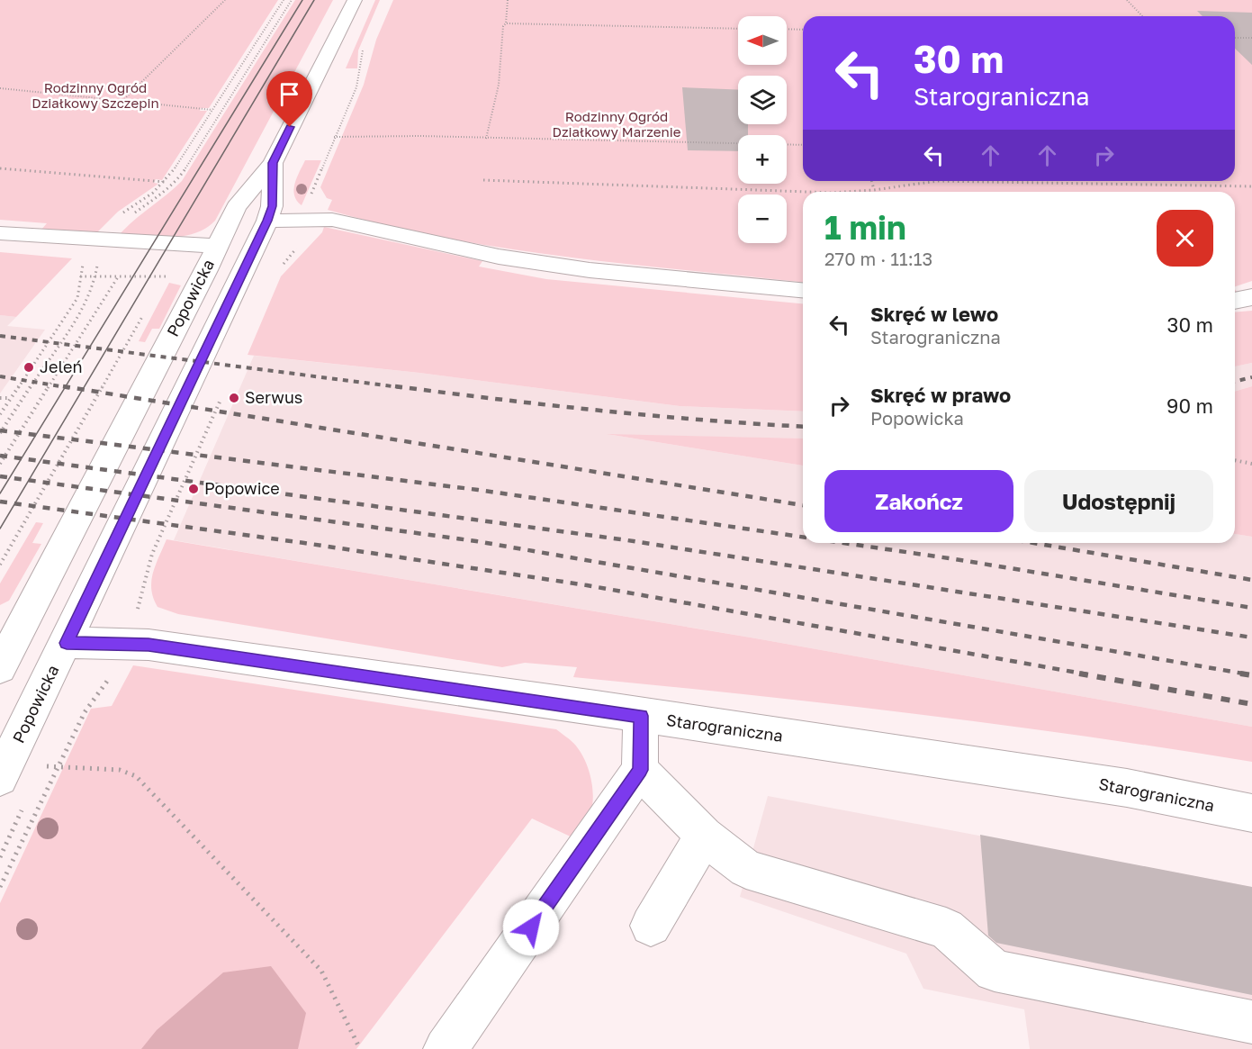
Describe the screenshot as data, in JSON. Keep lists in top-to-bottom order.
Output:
{
  "streets": {
    "street": ["Popowicka", "Starograniczna"]
  },
  "crossings": [
    ["Popowicka", "Starograniczna"]
  ],
  "parks": ["Rodzinny Ogród Działkowy Szczepin", "Rodzinny Ogród Działkowy Marzenie"],
  "places": ["Jeleń", "Serwus", "Popowice"],
  "north": "left",
  "page": {
    "map_buttons": ["+", "−"],
    "turn": ["30 m", "Starograniczna"],
    "heading": ["1 min", "270 m · 11:13"],
    "list": [
      {
        "name": "Skręć w lewo",
        "note": "Starograniczna",
        "value": "30 m"
      },
      {
        "name": "Skręć w prawo",
        "note": "Popowicka",
        "value": "90 m"
      }
    ],
    "buttons": ["Zakończ", "Udostępnij"]
  }
}
